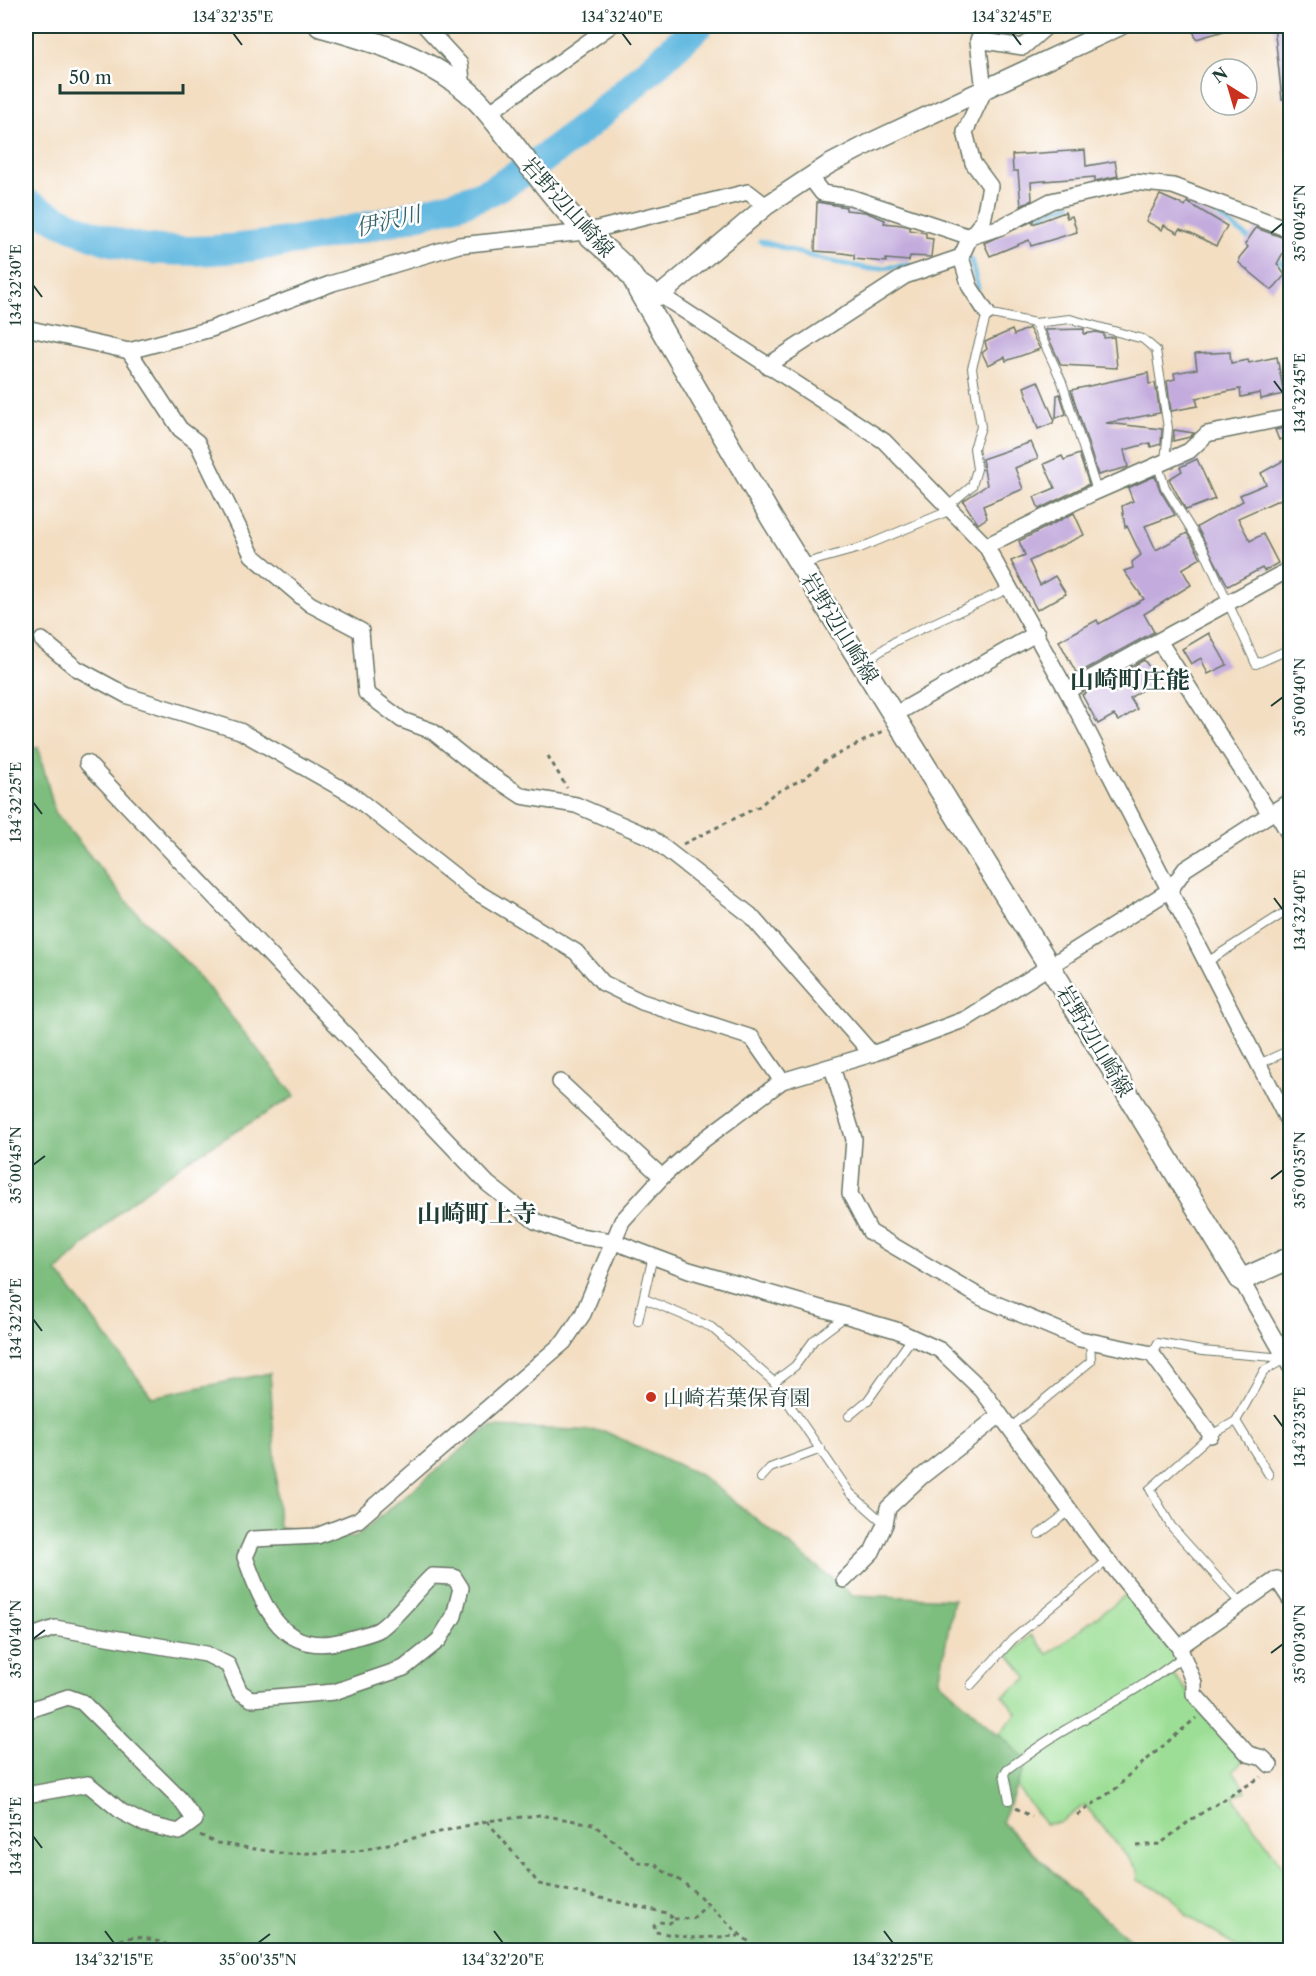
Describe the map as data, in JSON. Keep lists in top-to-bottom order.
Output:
{
  "streets": {
    "main road": ["岩野辺山崎線"]
  },
  "districts": ["山崎町庄能", "山崎町上寺"],
  "water": ["伊沢川"],
  "places": ["山崎若葉保育園"],
  "scale_bar": "50 m",
  "north": "top left",
  "coordinates": [
    "134°32'35\"E",
    "134°32'40\"E",
    "134°32'45\"E",
    "35°00'45\"N",
    "134°32'30\"E",
    "35°00'40\"N",
    "134°32'25\"E",
    "35°00'35\"N",
    "134°32'20\"E",
    "35°00'30\"N",
    "134°32'15\"E"
  ]
}
